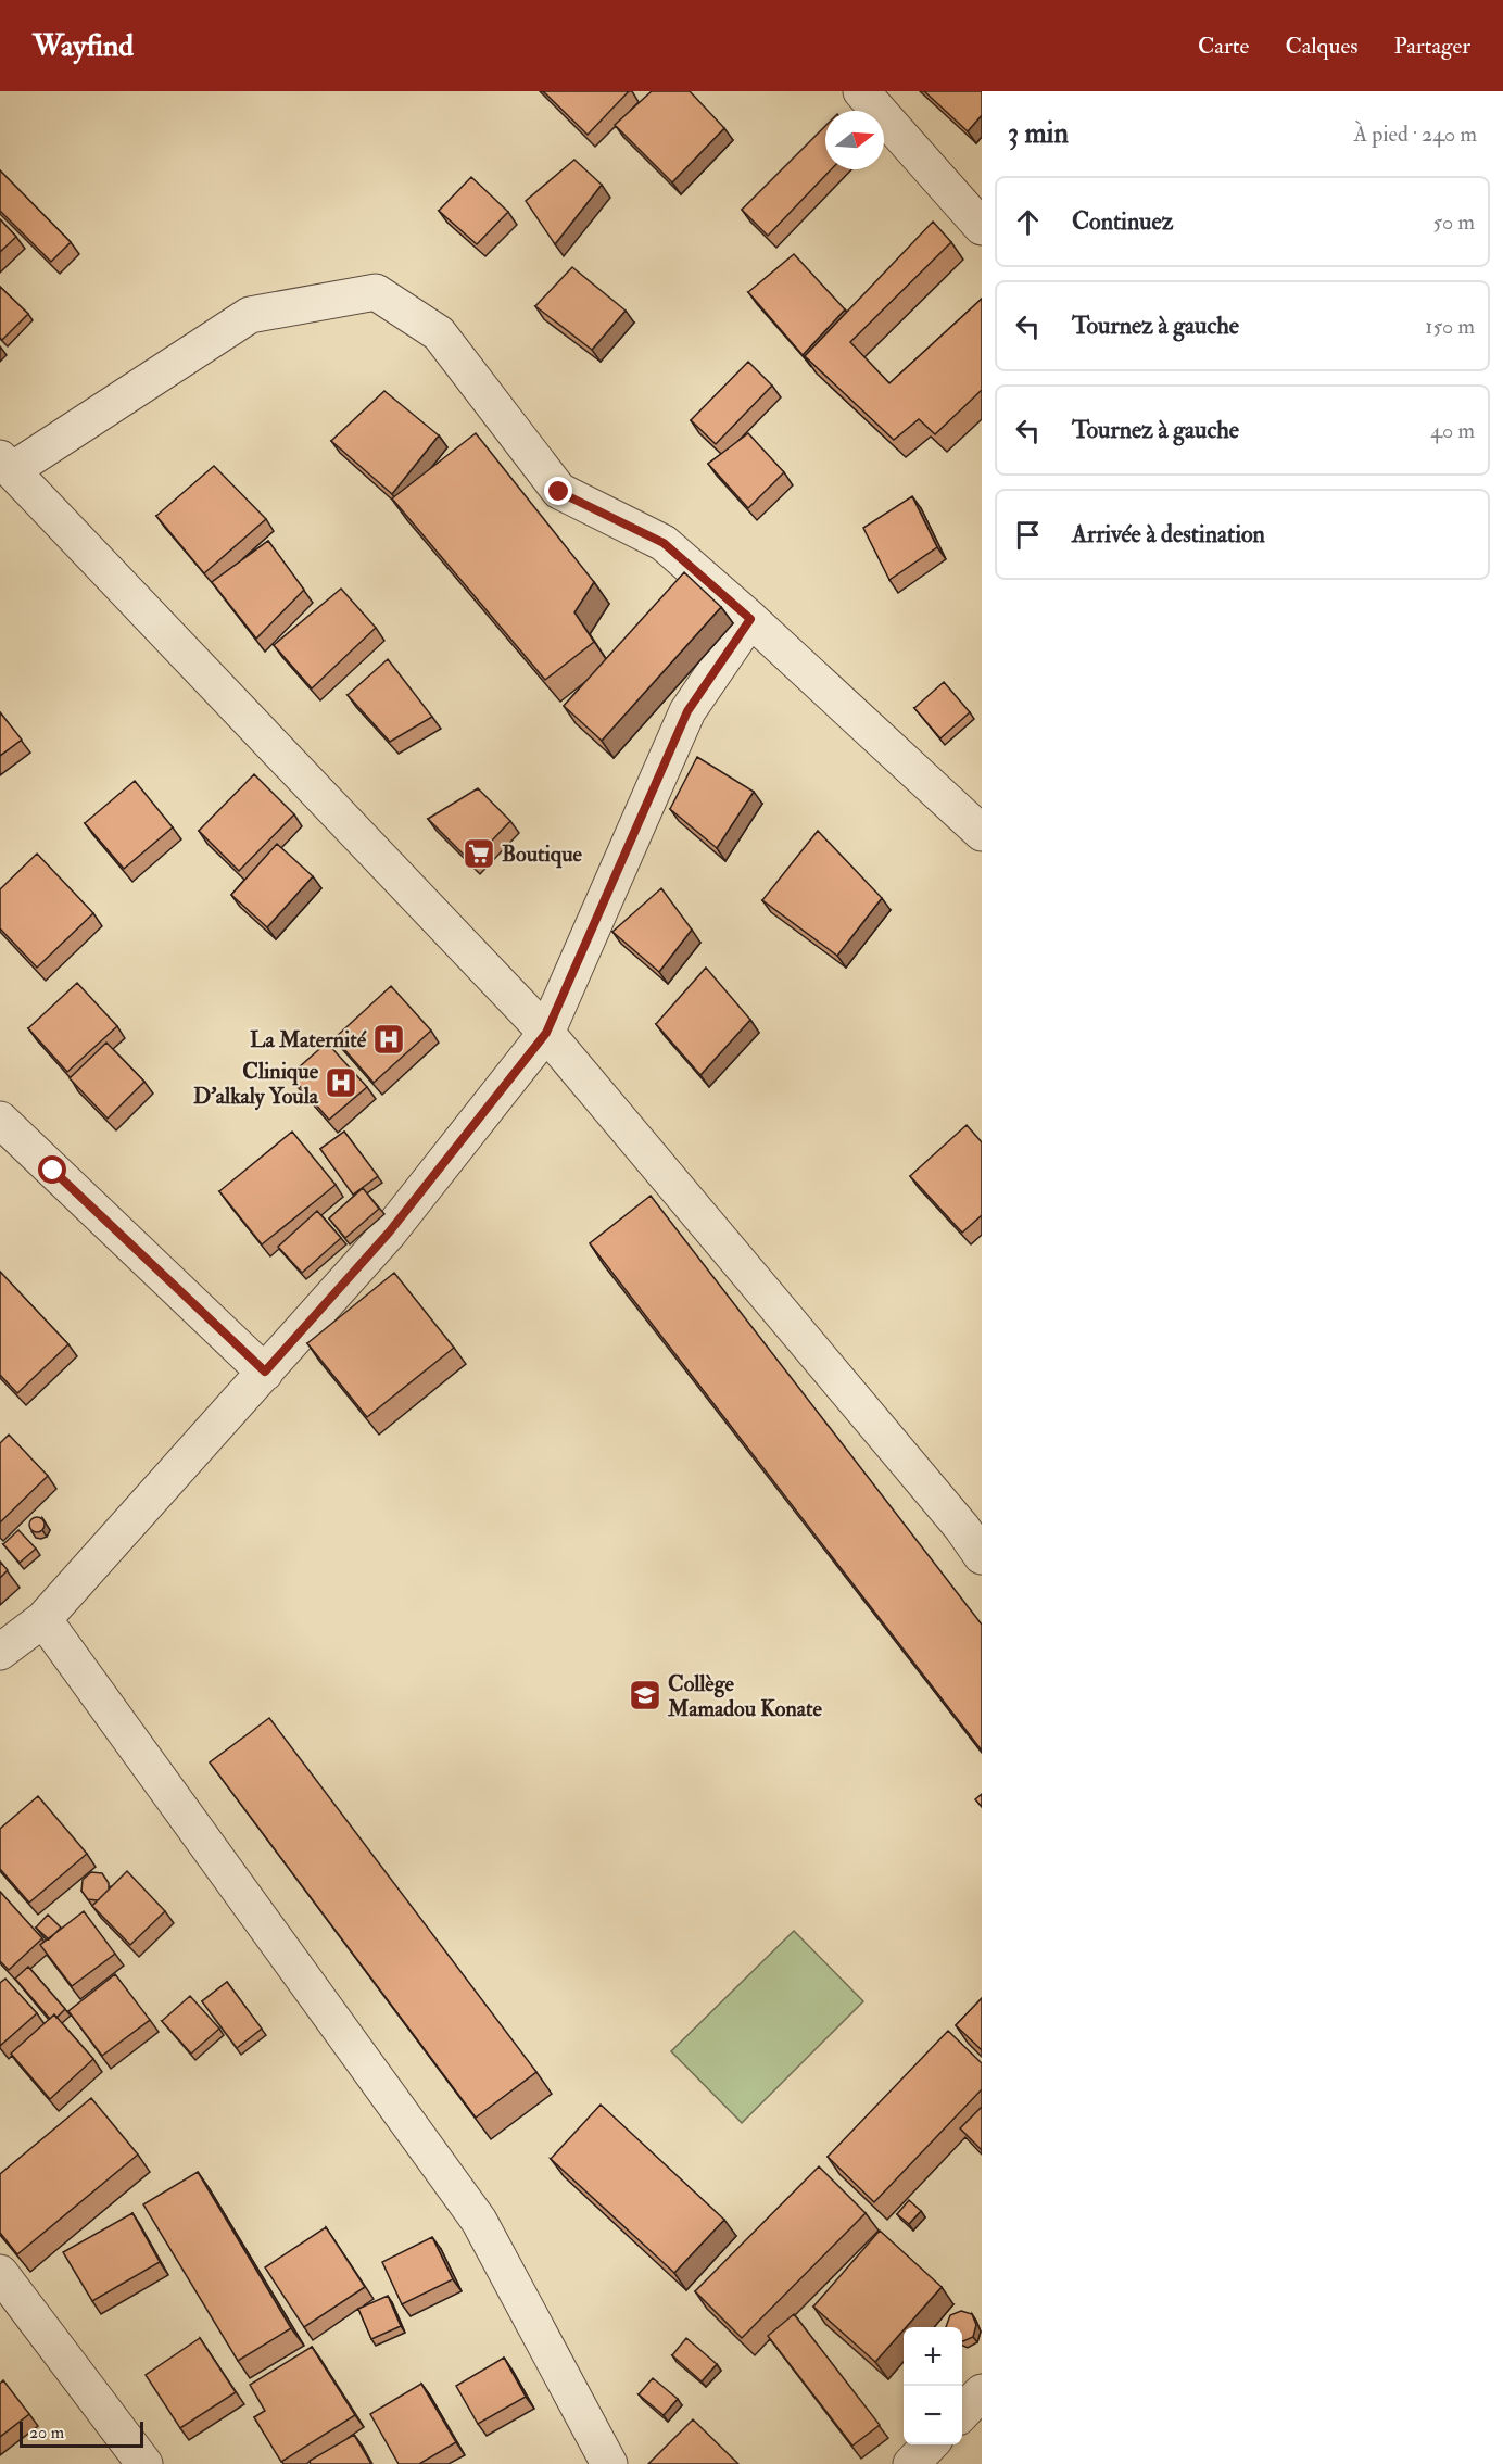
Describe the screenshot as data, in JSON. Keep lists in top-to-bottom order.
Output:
{
  "places": {
    "supermarket": ["Boutique"],
    "hospital": ["La Maternité", "Clinique D'alkaly Youla"],
    "school or university": ["Collège Mamadou Konate"]
  },
  "scale_bar": "20 m",
  "north": "right",
  "page": {
    "header": "Wayfind",
    "nav": ["Carte", "Calques", "Partager"],
    "heading": ["3 min", "À pied · 240 m"],
    "list": [
      ["Continuez", "50 m"],
      ["Tournez à gauche", "150 m"],
      ["Tournez à gauche", "40 m"],
      "Arrivée à destination"
    ],
    "map_buttons": ["+", "−"],
    "scale": "20 m"
  }
}
